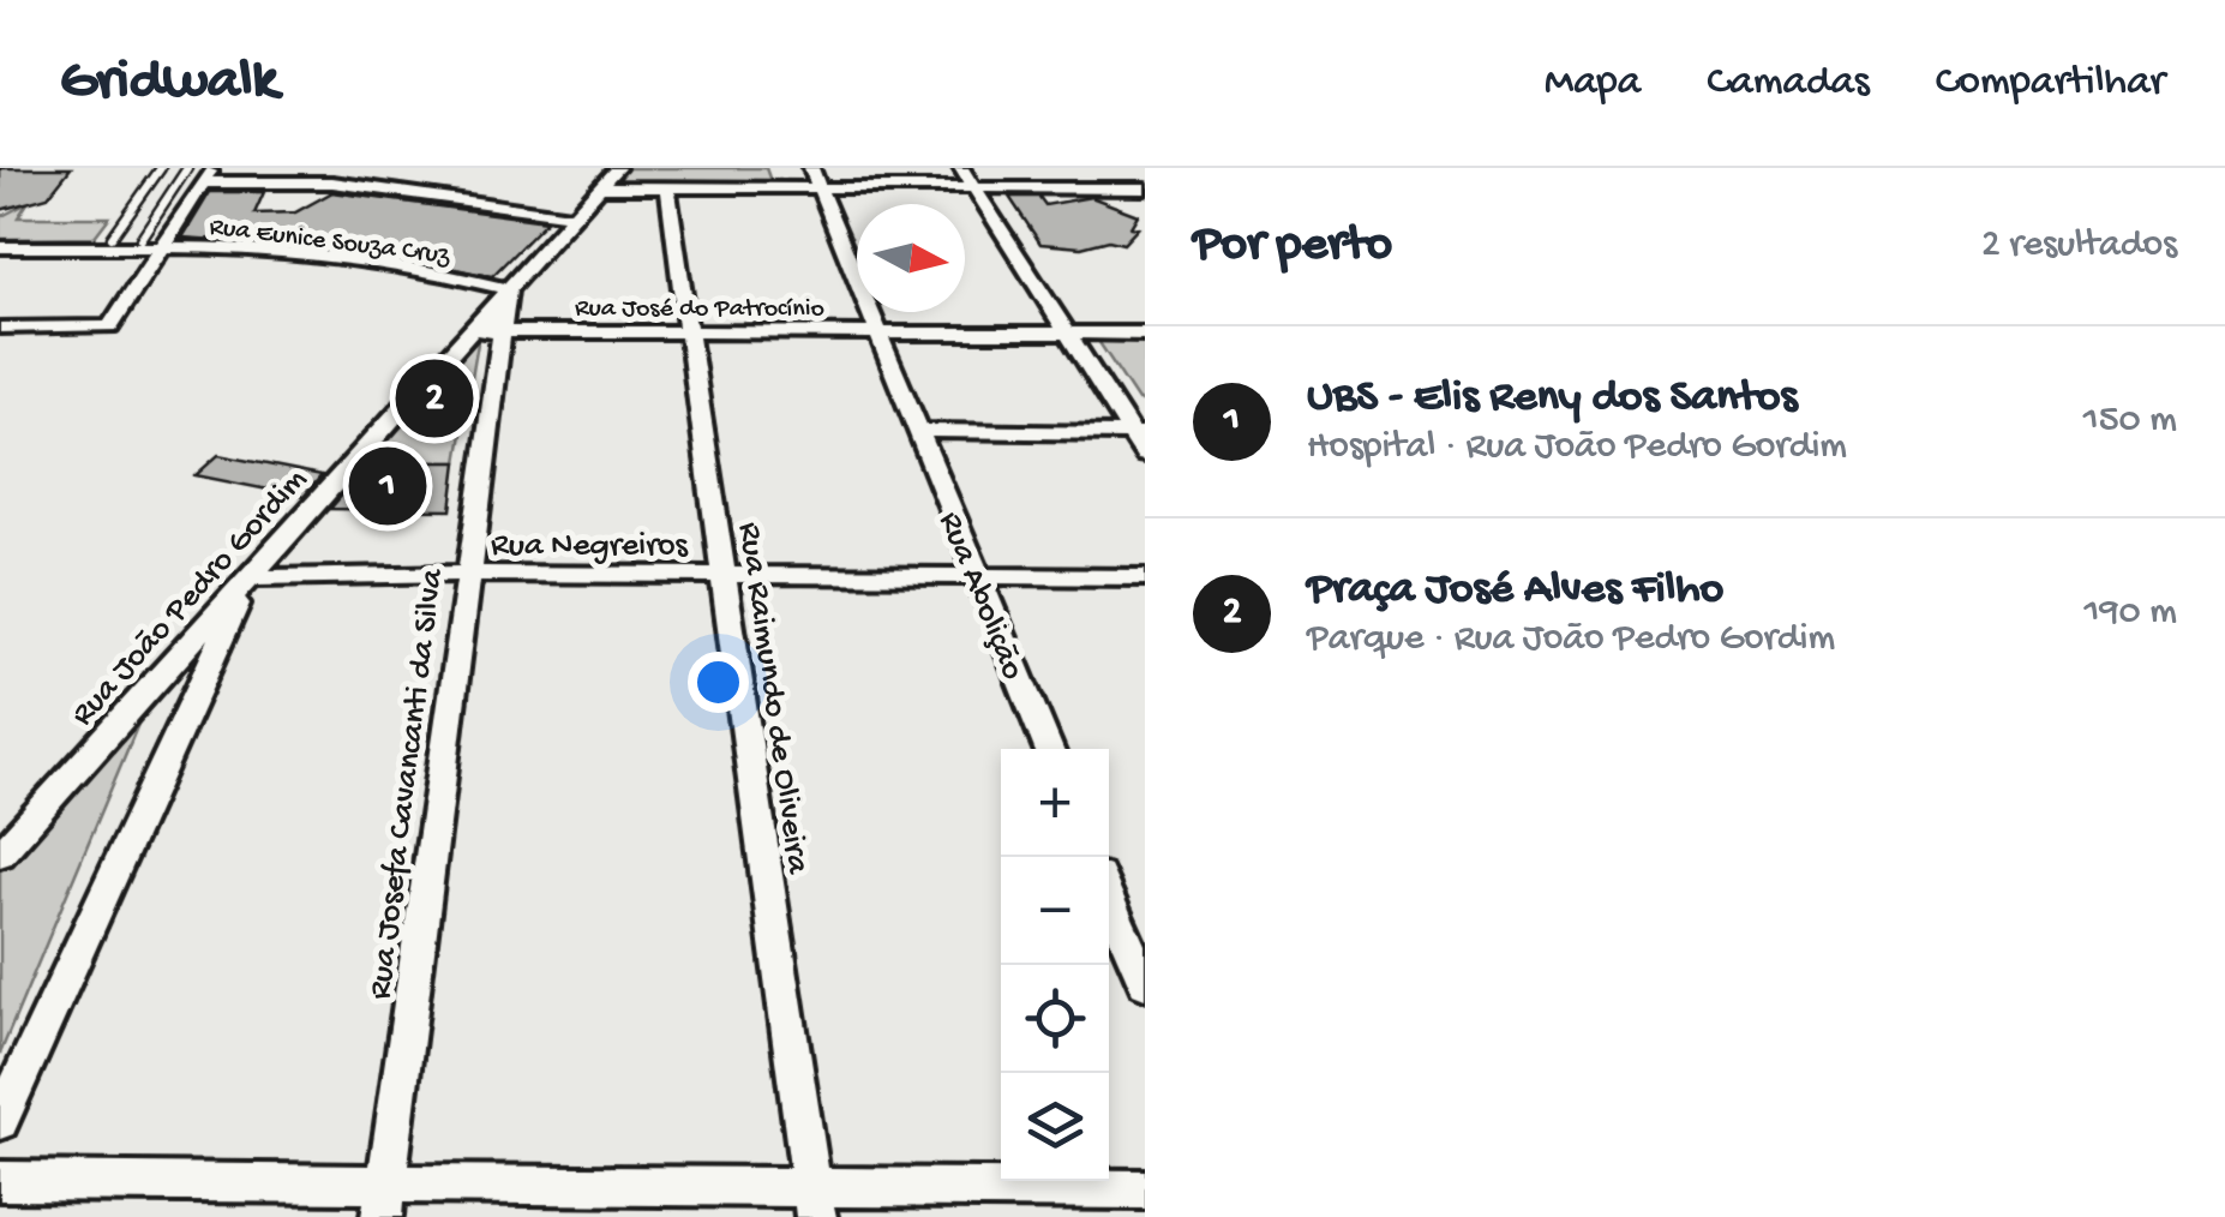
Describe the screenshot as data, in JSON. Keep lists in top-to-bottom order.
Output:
{
  "streets": {
    "street": [
      "Rua Eunice Souza Cruz",
      "Rua José do Patrocínio",
      "Rua Negreiros",
      "Rua João Pedro Gordim",
      "Rua Abolição",
      "Rua Raimundo de Oliveira",
      "Rua Josefa Cavancanti da Silva"
    ]
  },
  "crossings": [
    ["Rua Eunice Souza Cruz", "Rua João Pedro Gordim"],
    ["Rua Eunice Souza Cruz", "Rua Josefa Cavancanti da Silva"],
    ["Rua José do Patrocínio", "Rua João Pedro Gordim"],
    ["Rua José do Patrocínio", "Rua Abolição"],
    ["Rua José do Patrocínio", "Rua Raimundo de Oliveira"],
    ["Rua José do Patrocínio", "Rua Josefa Cavancanti da Silva"],
    ["Rua Negreiros", "Rua João Pedro Gordim"],
    ["Rua Negreiros", "Rua Abolição"],
    ["Rua Negreiros", "Rua Raimundo de Oliveira"],
    ["Rua Negreiros", "Rua Josefa Cavancanti da Silva"],
    ["Rua João Pedro Gordim", "Rua Josefa Cavancanti da Silva"]
  ],
  "north": "right",
  "page": {
    "header": "Gridwalk",
    "nav": ["Mapa", "Camadas", "Compartilhar"],
    "heading": ["Por perto", "2 resultados"],
    "list": [
      {
        "mark": "1",
        "name": "UBS - Elis Reny dos Santos",
        "note": "Hospital · Rua João Pedro Gordim",
        "value": "150 m"
      },
      {
        "mark": "2",
        "name": "Praça José Alves Filho",
        "note": "Parque · Rua João Pedro Gordim",
        "value": "190 m"
      }
    ],
    "pins": ["2", "1"],
    "map_buttons": ["+", "−"]
  }
}
